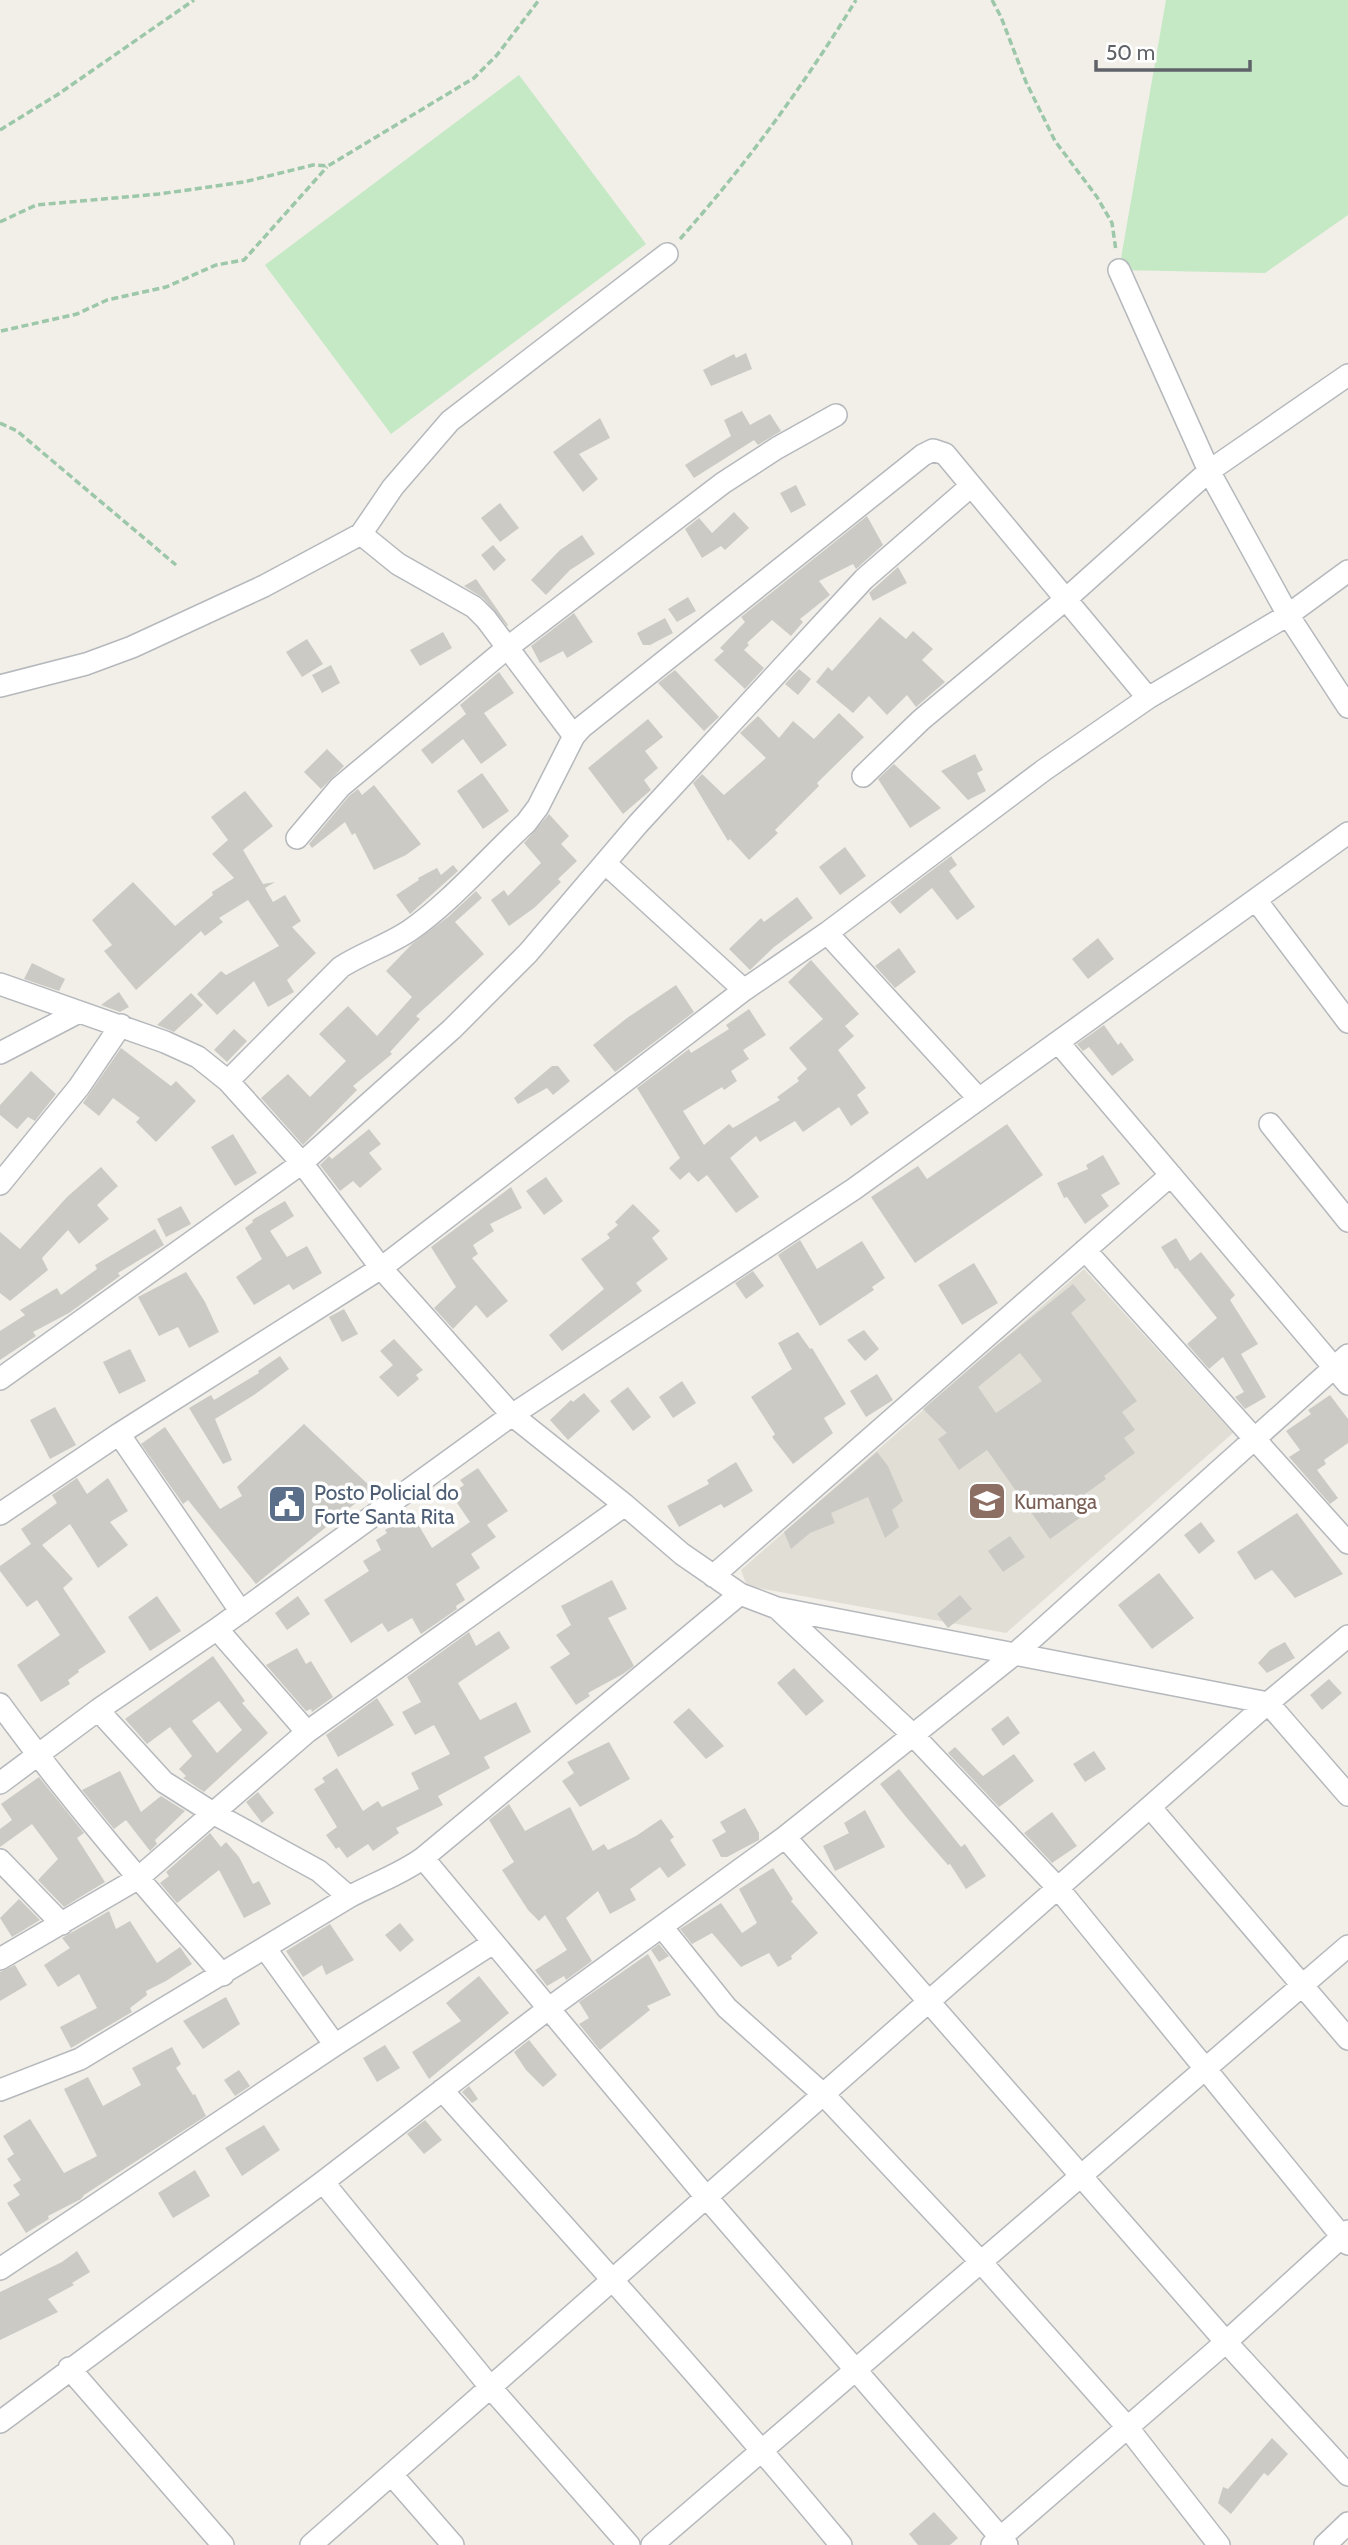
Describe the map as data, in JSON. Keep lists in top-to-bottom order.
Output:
{
  "places": {
    "school or university": ["Kumanga"],
    "public building": ["Posto Policial do Forte Santa Rita"]
  },
  "scale_bar": "50 m"
}
